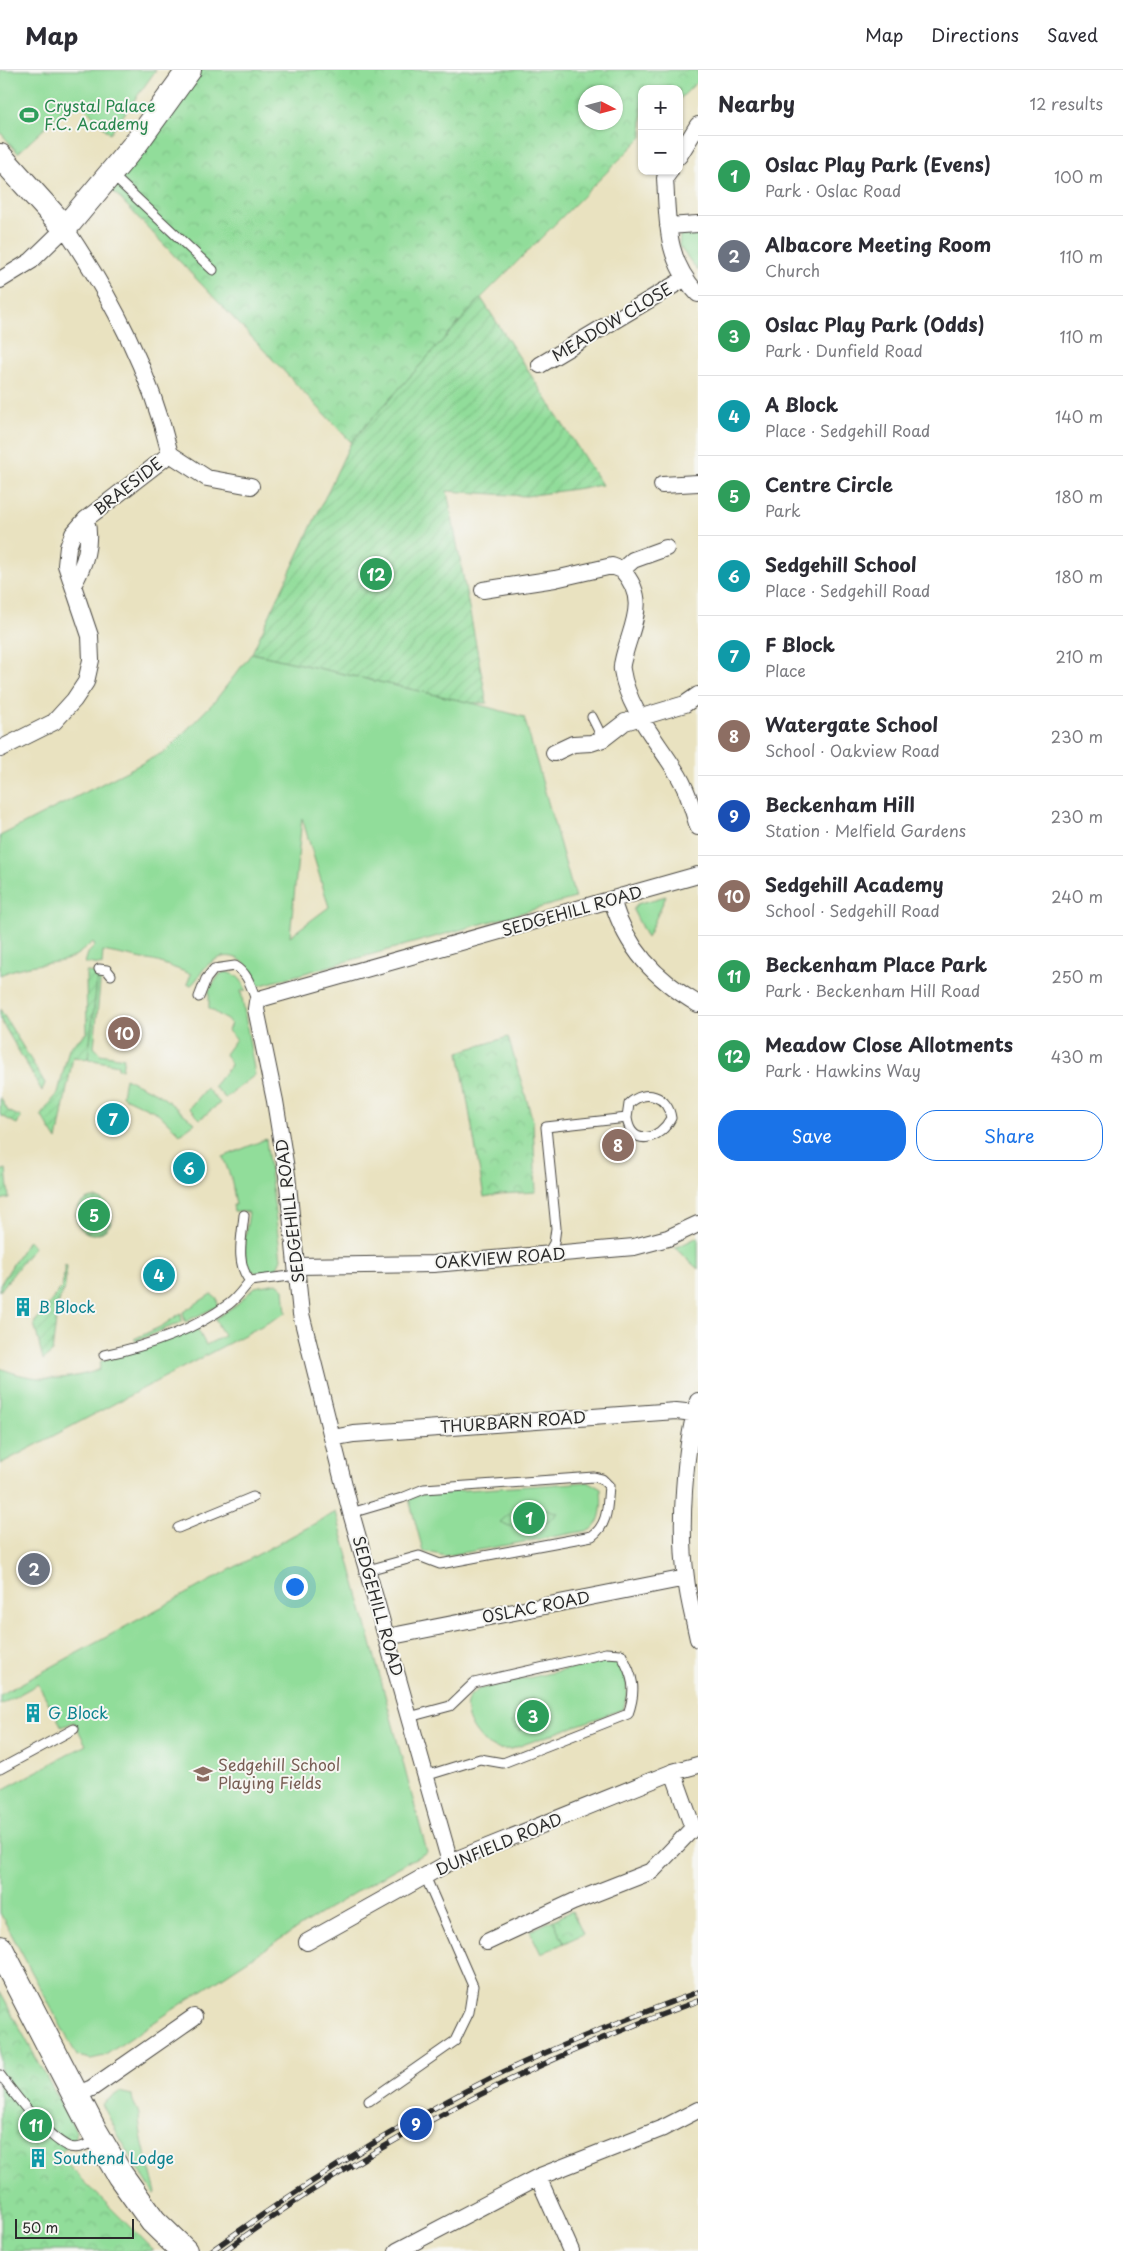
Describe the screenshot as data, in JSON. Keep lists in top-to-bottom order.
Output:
{
  "streets": {
    "street": [
      "MEADOW CLOSE",
      "BRAESIDE",
      "SEDGEHILL ROAD",
      "OAKVIEW ROAD",
      "THURBARN ROAD",
      "OSLAC ROAD",
      "DUNFIELD ROAD"
    ]
  },
  "crossings": [
    ["SEDGEHILL ROAD", "OAKVIEW ROAD"],
    ["SEDGEHILL ROAD", "THURBARN ROAD"],
    ["SEDGEHILL ROAD", "OSLAC ROAD"],
    ["SEDGEHILL ROAD", "DUNFIELD ROAD"]
  ],
  "places": {
    "sports": ["Crystal Palace F.C. Academy"],
    "building": ["B Block", "G Block", "Southend Lodge"],
    "school or university": ["Sedgehill School Playing Fields"]
  },
  "scale_bar": "50 m",
  "north": "right",
  "page": {
    "header": "Map",
    "nav": ["Map", "Directions", "Saved"],
    "heading": ["Nearby", "12 results"],
    "map_buttons": ["+", "−"],
    "list": [
      {
        "mark": "1",
        "name": "Oslac Play Park (Evens)",
        "note": "Park · Oslac Road",
        "value": "100 m"
      },
      {
        "mark": "2",
        "name": "Albacore Meeting Room",
        "note": "Church",
        "value": "110 m"
      },
      {
        "mark": "3",
        "name": "Oslac Play Park (Odds)",
        "note": "Park · Dunfield Road",
        "value": "110 m"
      },
      {
        "mark": "4",
        "name": "A Block",
        "note": "Place · Sedgehill Road",
        "value": "140 m"
      },
      {
        "mark": "5",
        "name": "Centre Circle",
        "note": "Park",
        "value": "180 m"
      },
      {
        "mark": "6",
        "name": "Sedgehill School",
        "note": "Place · Sedgehill Road",
        "value": "180 m"
      },
      {
        "mark": "7",
        "name": "F Block",
        "note": "Place",
        "value": "210 m"
      },
      {
        "mark": "8",
        "name": "Watergate School",
        "note": "School · Oakview Road",
        "value": "230 m"
      },
      {
        "mark": "9",
        "name": "Beckenham Hill",
        "note": "Station · Melfield Gardens",
        "value": "230 m"
      },
      {
        "mark": "10",
        "name": "Sedgehill Academy",
        "note": "School · Sedgehill Road",
        "value": "240 m"
      },
      {
        "mark": "11",
        "name": "Beckenham Place Park",
        "note": "Park · Beckenham Hill Road",
        "value": "250 m"
      },
      {
        "mark": "12",
        "name": "Meadow Close Allotments",
        "note": "Park · Hawkins Way",
        "value": "430 m"
      }
    ],
    "pins": [
      "12",
      "10",
      "7",
      "8",
      "6",
      "5",
      "4",
      "1",
      "2",
      "3",
      "9",
      "11"
    ],
    "buttons": ["Save", "Share"],
    "scale": "50 m"
  }
}
